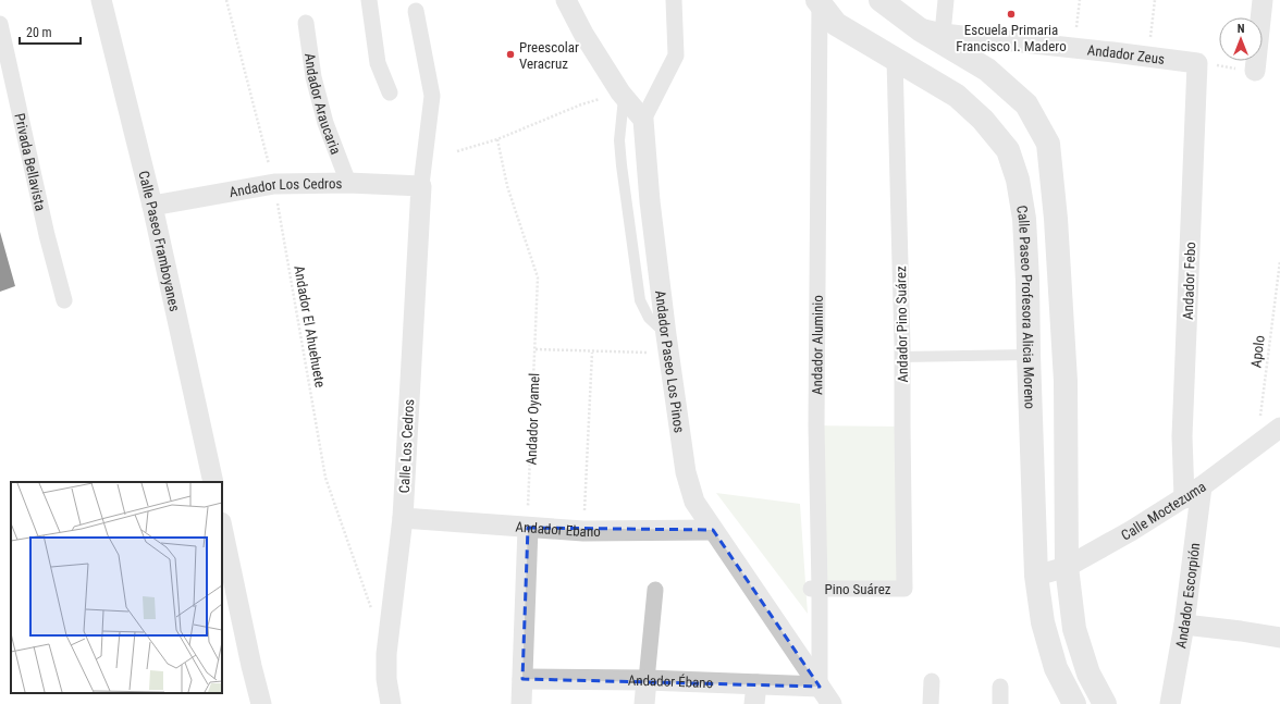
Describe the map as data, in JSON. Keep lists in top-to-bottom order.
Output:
{
  "streets": {
    "street": [
      "Andador Zeus",
      "Andador Araucaria",
      "Privada Bellavista",
      "Andador Los Cedros",
      "Calle Paseo Framboyanes",
      "Andador Febo",
      "Calle Paseo Profesora Alicia Moreno",
      "Andador Pino Suárez",
      "Andador Aluminio",
      "Andador Paseo Los Pinos",
      "Calle Los Cedros",
      "Calle Moctezuma",
      "Andador Ebano",
      "Pino Suárez",
      "Andador Escorpión",
      "Andador Ébano"
    ],
    "path": ["Andador El Ahuehuete", "Apolo", "Andador Oyamel"]
  },
  "crossings": [
    ["Andador Zeus", "Andador Febo"],
    ["Andador Araucaria", "Andador Los Cedros"],
    ["Andador Los Cedros", "Calle Paseo Framboyanes"],
    ["Andador Los Cedros", "Andador El Ahuehuete"],
    ["Andador Los Cedros", "Calle Los Cedros"],
    ["Andador Febo", "Calle Moctezuma"],
    ["Calle Paseo Profesora Alicia Moreno", "Andador Pino Suárez"],
    ["Calle Paseo Profesora Alicia Moreno", "Andador Aluminio"],
    ["Calle Paseo Profesora Alicia Moreno", "Calle Moctezuma"],
    ["Andador Pino Suárez", "Pino Suárez"],
    ["Andador Aluminio", "Andador Paseo Los Pinos"],
    ["Andador Aluminio", "Pino Suárez"],
    ["Andador Aluminio", "Andador Ébano"],
    ["Apolo", "Calle Moctezuma"],
    ["Andador Paseo Los Pinos", "Andador Ebano"],
    ["Andador Paseo Los Pinos", "Andador Ébano"],
    ["Andador Oyamel", "Andador Ebano"],
    ["Calle Los Cedros", "Andador Ebano"],
    ["Calle Moctezuma", "Andador Escorpión"]
  ],
  "places": ["Escuela Primaria Francisco I. Madero", "Preescolar Veracruz"],
  "scale_bar": "20 m",
  "north": "top"
}
